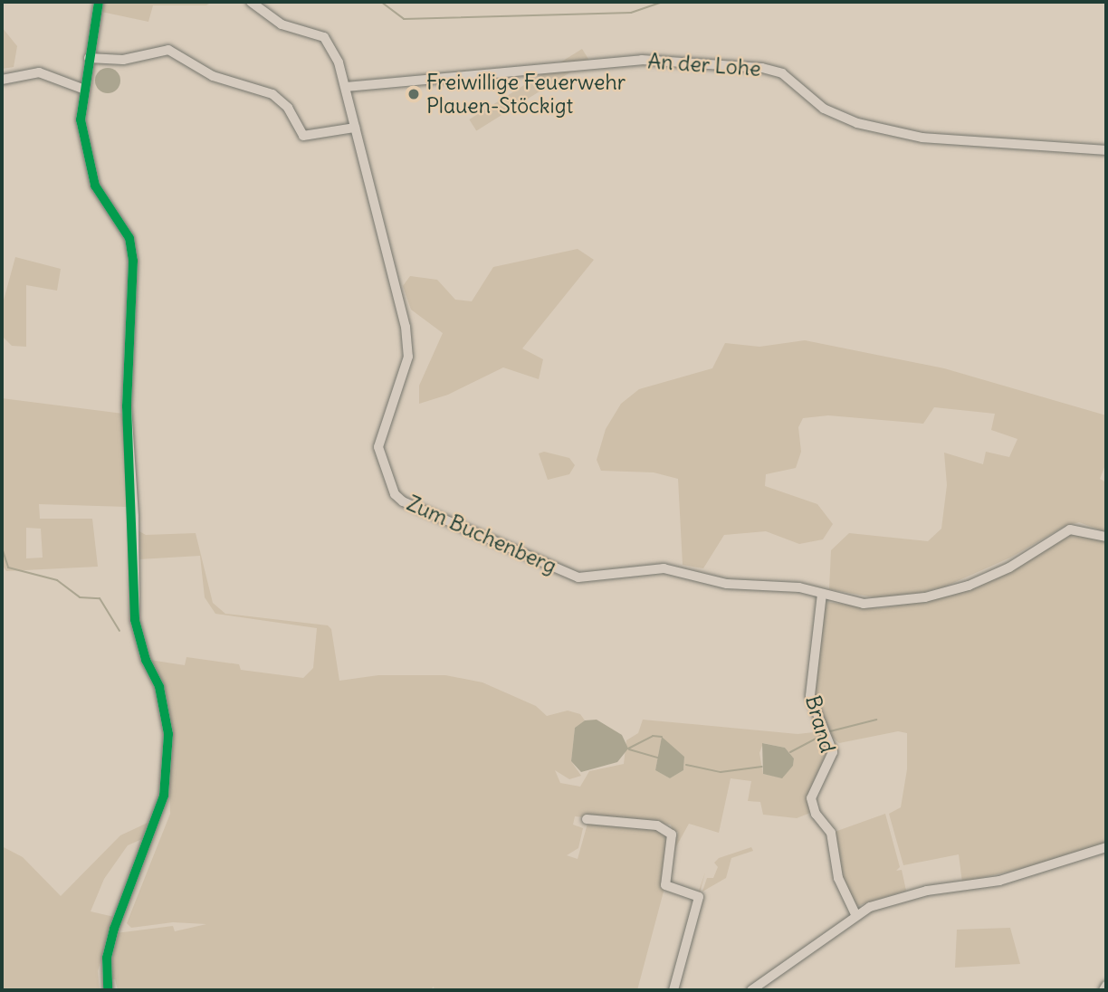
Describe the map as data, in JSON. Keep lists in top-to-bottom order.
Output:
{
  "streets": {
    "street": ["An der Lohe", "Zum Buchenberg", "Brand"]
  },
  "crossings": [
    ["An der Lohe", "Zum Buchenberg"],
    ["Zum Buchenberg", "Brand"]
  ],
  "places": ["Freiwillige Feuerwehr Plauen-Stöckigt"]
}
